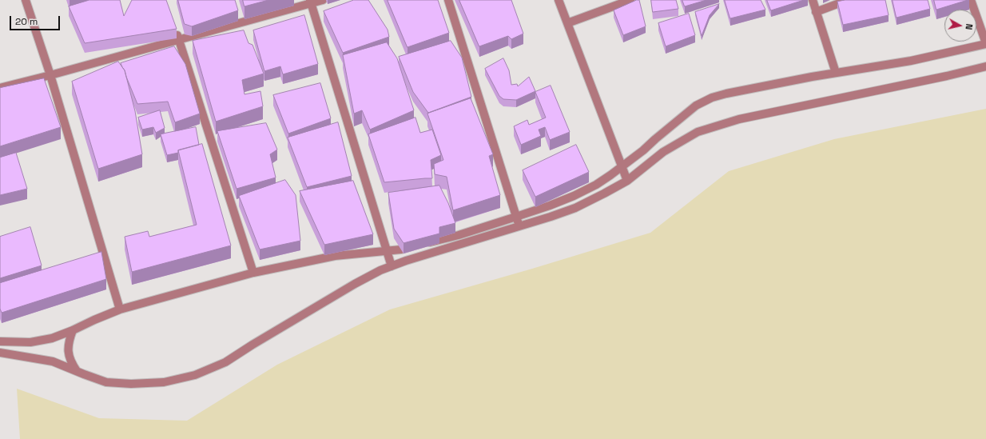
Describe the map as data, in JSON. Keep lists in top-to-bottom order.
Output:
{
  "scale_bar": "20 m",
  "north": "right"
}
